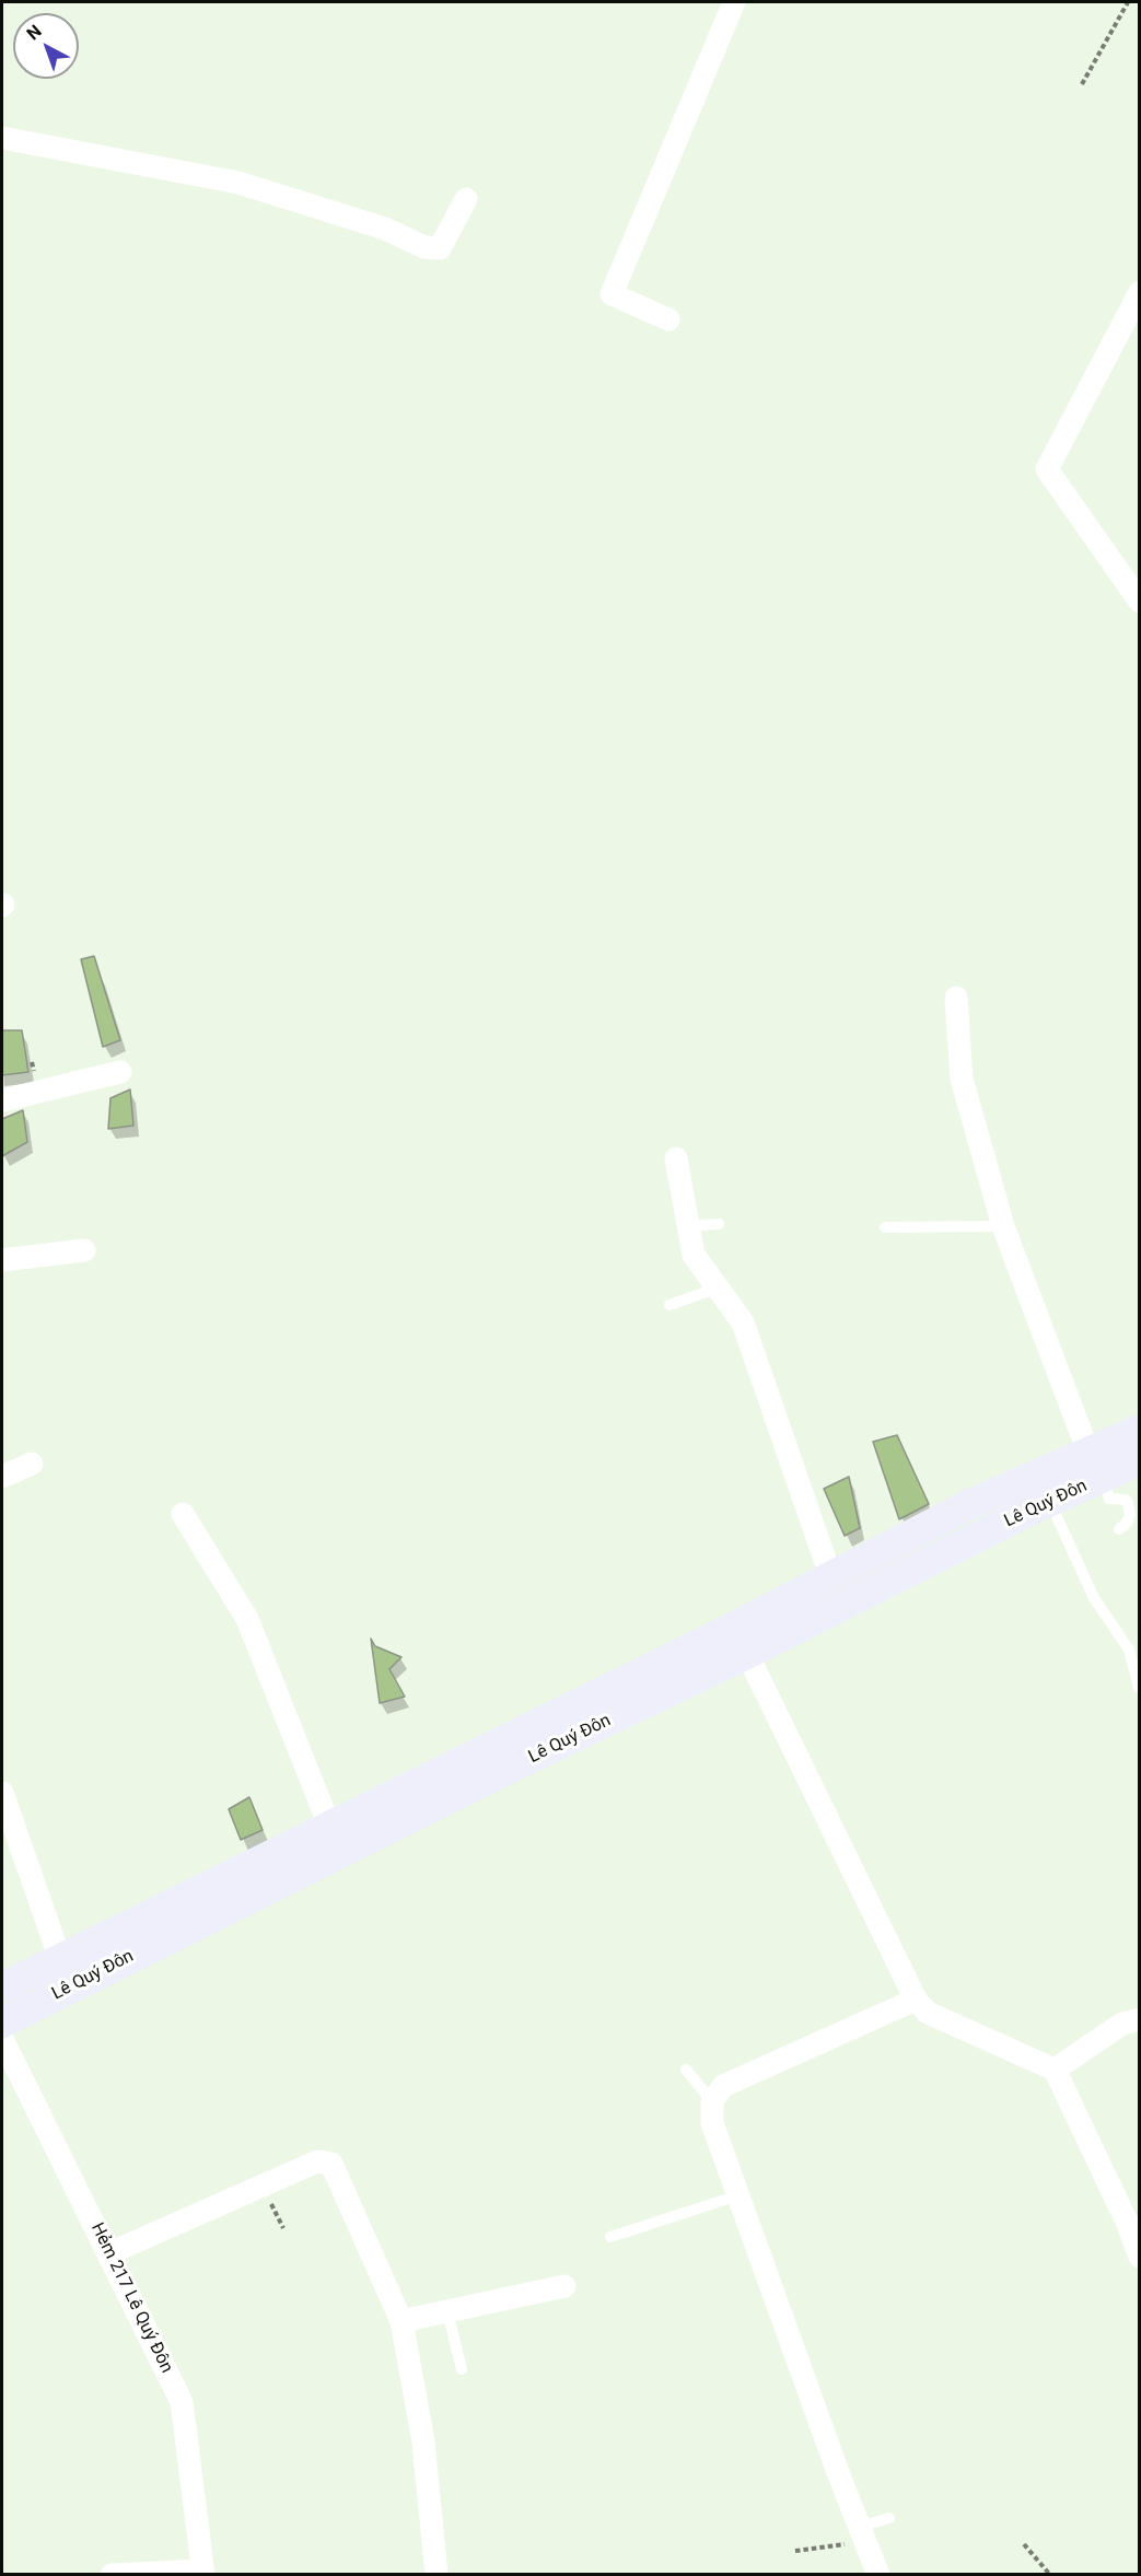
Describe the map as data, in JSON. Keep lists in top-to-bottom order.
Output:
{
  "streets": {
    "main road": ["Lê Quý Đôn"],
    "street": ["Hẻm 217 Lê Quý Đôn"]
  },
  "north": "top left"
}
